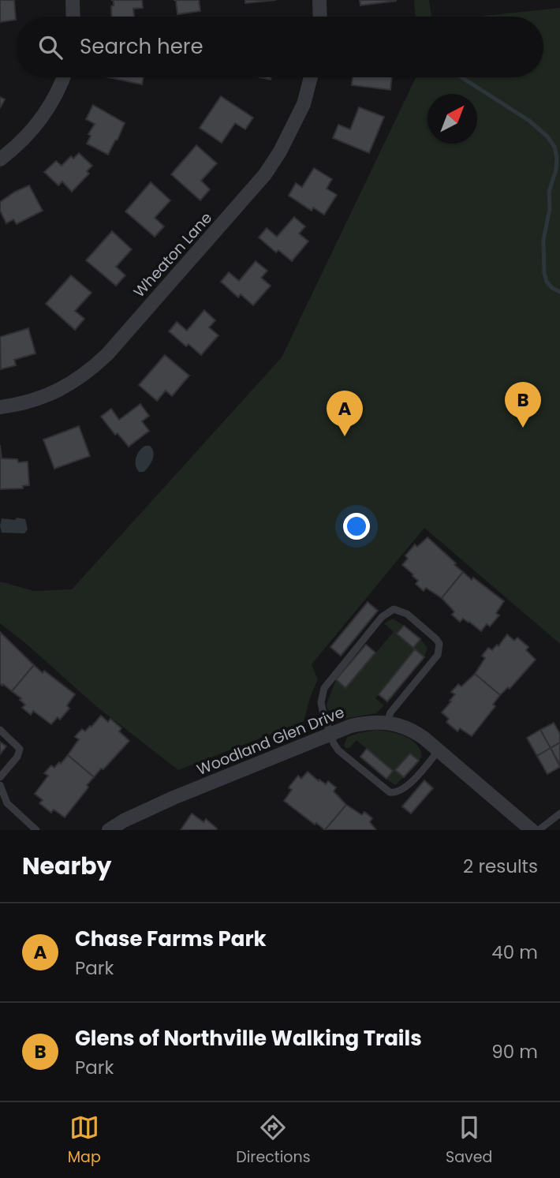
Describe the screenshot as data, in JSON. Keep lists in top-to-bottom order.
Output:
{
  "streets": {
    "street": ["Wheaton Lane", "Woodland Glen Drive"]
  },
  "north": "top right",
  "page": {
    "search": "Search here",
    "pins": ["B", "A"],
    "heading": ["Nearby", "2 results"],
    "list": [
      {
        "mark": "A",
        "name": "Chase Farms Park",
        "note": "Park",
        "value": "40 m"
      },
      {
        "mark": "B",
        "name": "Glens of Northville Walking Trails",
        "note": "Park",
        "value": "90 m"
      }
    ],
    "nav": ["Map", "Directions", "Saved"]
  }
}
